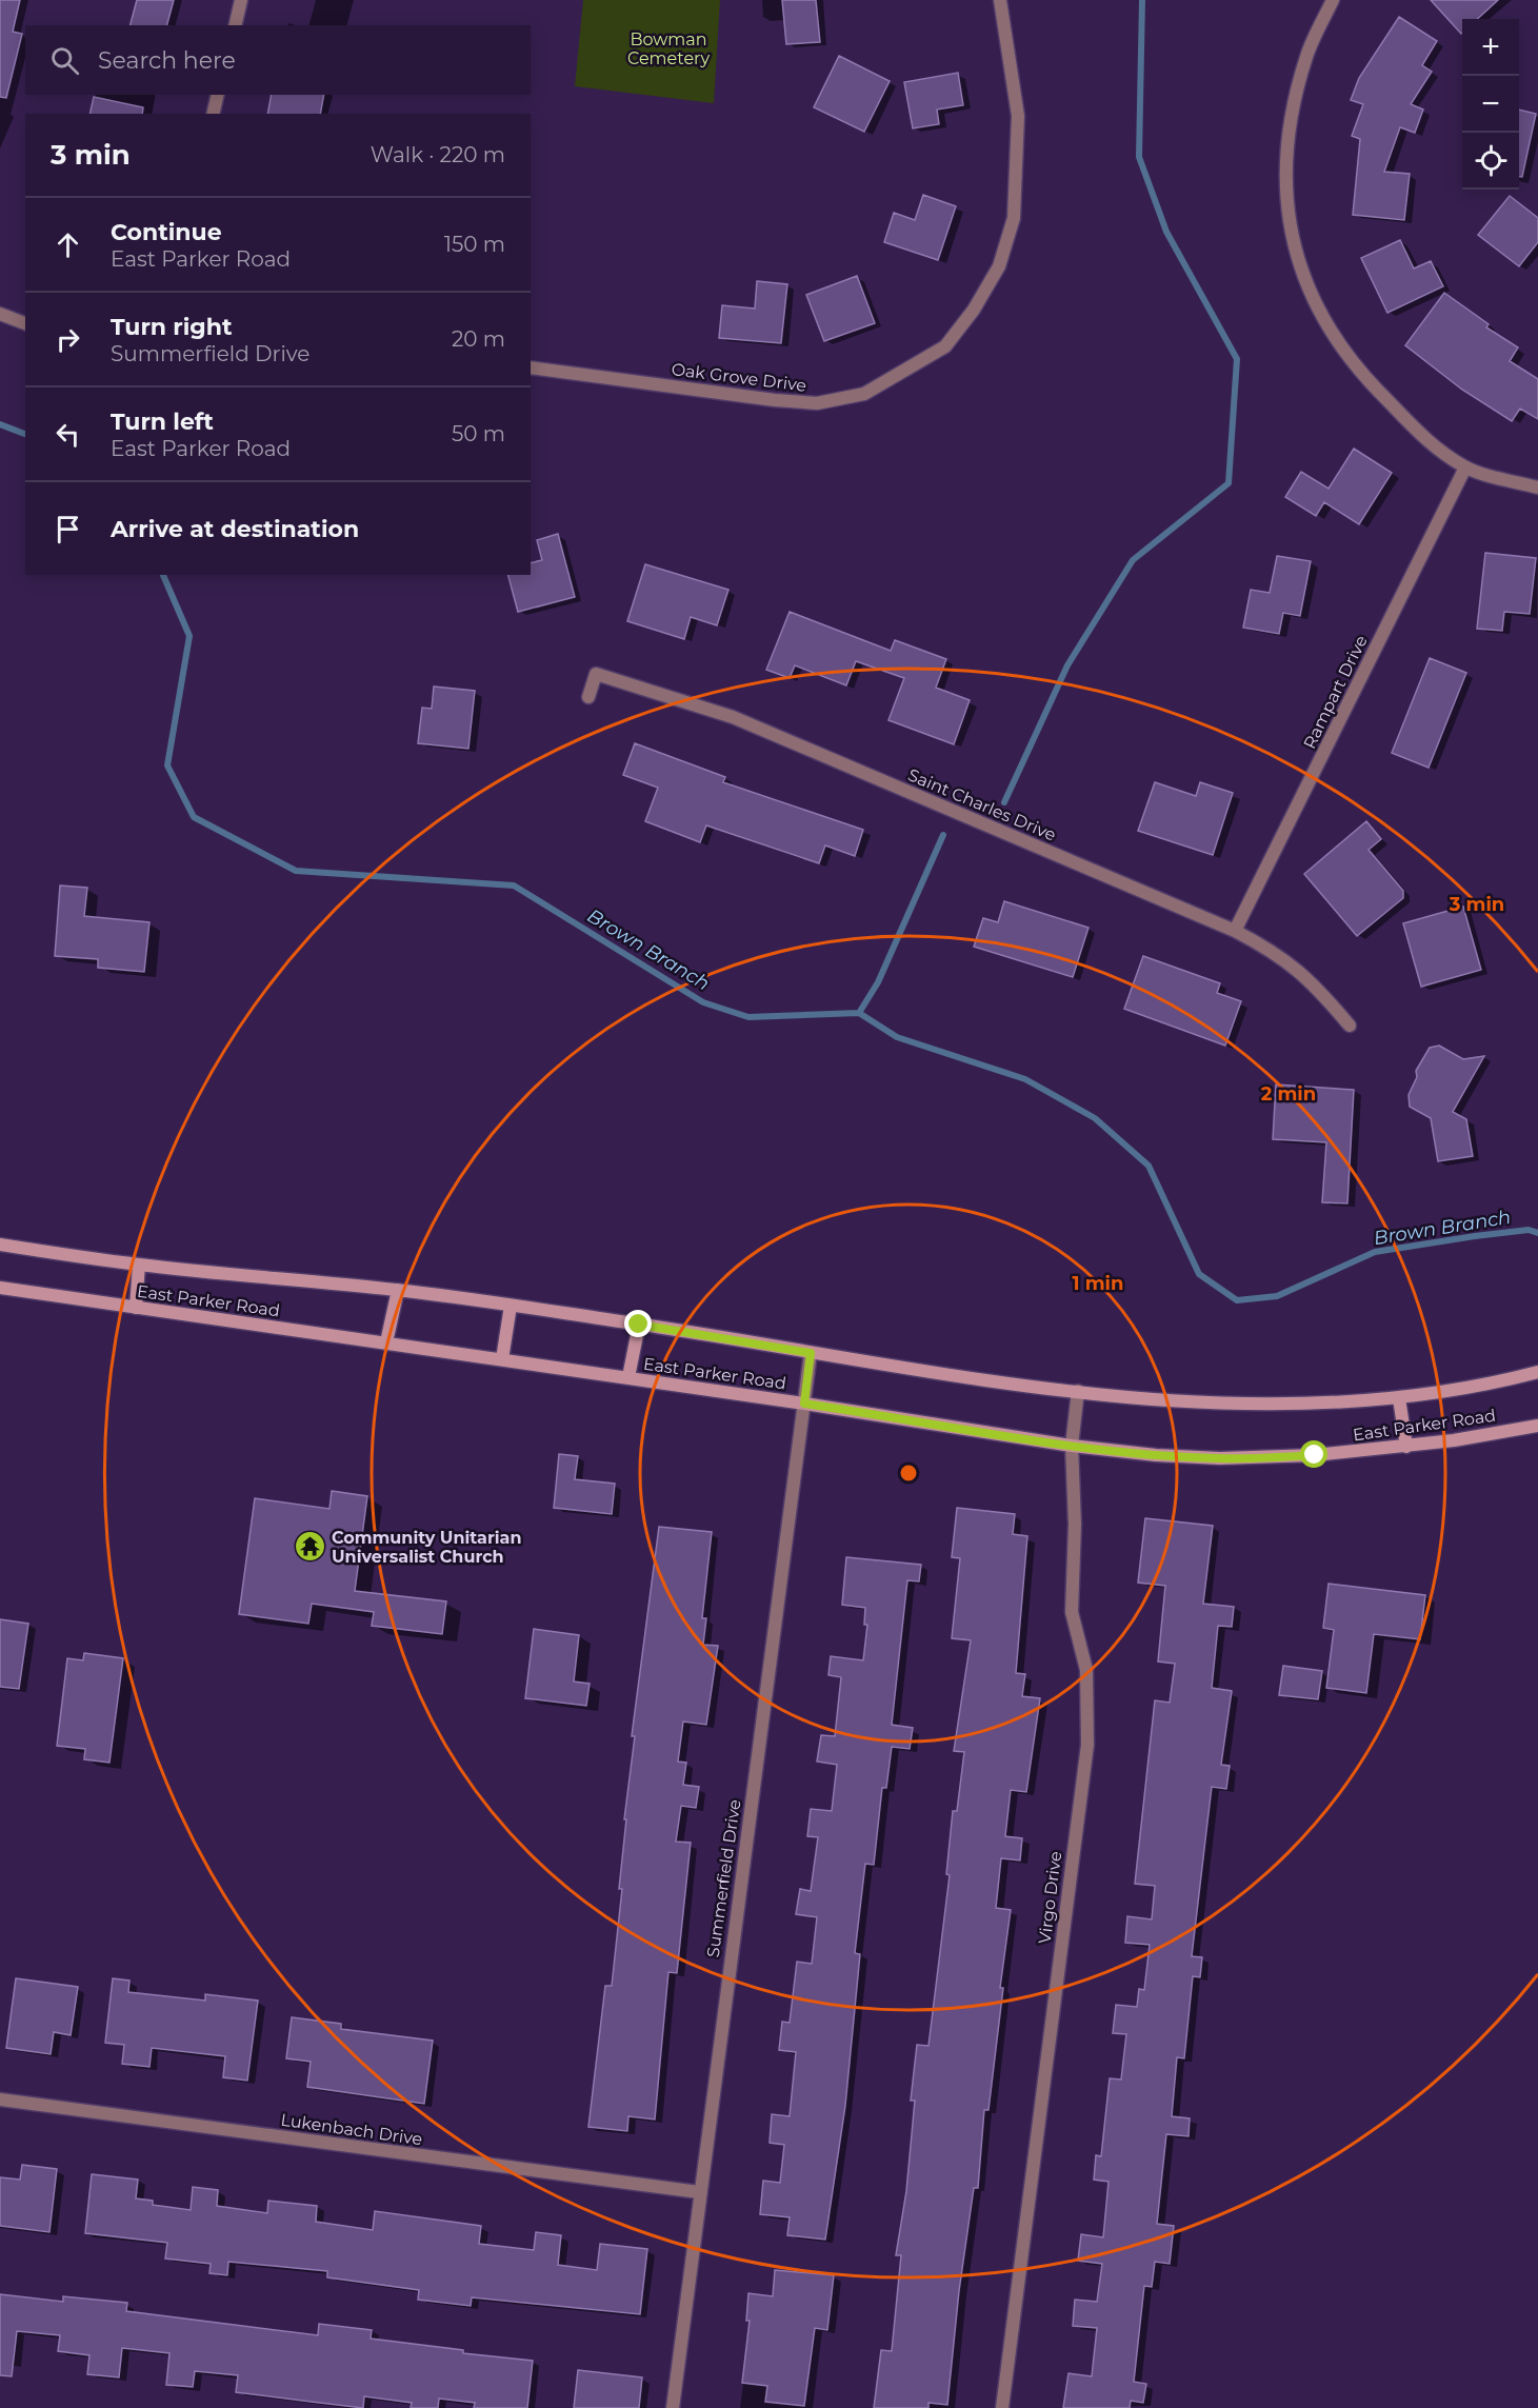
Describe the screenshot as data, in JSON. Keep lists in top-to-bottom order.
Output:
{
  "streets": {
    "main road": ["East Parker Road"],
    "street": [
      "Oak Grove Drive",
      "Rampart Drive",
      "Saint Charles Drive",
      "Summerfield Drive",
      "Virgo Drive",
      "Lukenbach Drive"
    ]
  },
  "crossings": [
    ["Rampart Drive", "Saint Charles Drive"],
    ["East Parker Road", "Summerfield Drive"],
    ["East Parker Road", "Virgo Drive"],
    ["Summerfield Drive", "Lukenbach Drive"]
  ],
  "water": ["Brown Branch"],
  "parks": ["Bowman Cemetery"],
  "places": {
    "temple": ["Community Unitarian Universalist Church"]
  },
  "page": {
    "map_buttons": ["+", "−"],
    "search": "Search here",
    "heading": ["3 min", "Walk · 220 m"],
    "list": [
      ["Continue", "East Parker Road", "150 m"],
      ["Turn right", "Summerfield Drive", "20 m"],
      ["Turn left", "East Parker Road", "50 m"],
      "Arrive at destination"
    ]
  },
  "rings": ["3 min", "2 min", "1 min"]
}
